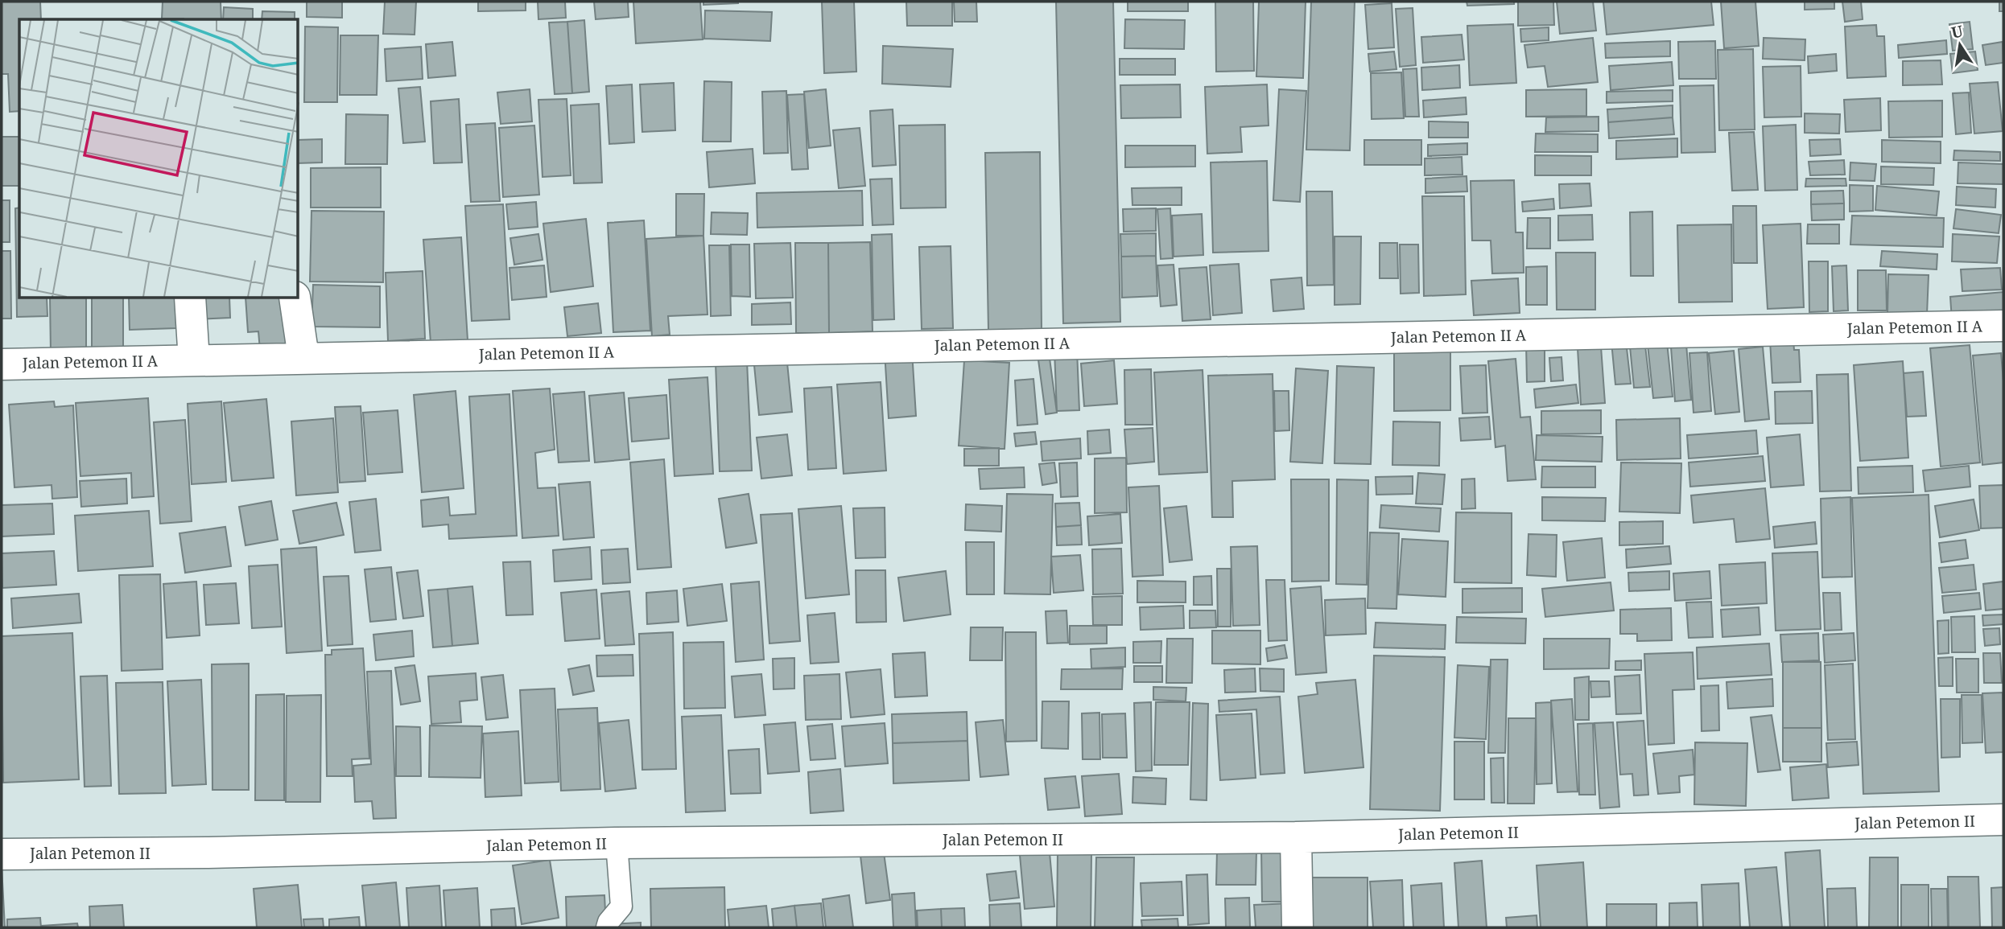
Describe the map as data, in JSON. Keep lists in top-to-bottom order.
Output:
{
  "streets": {
    "street": ["Jalan Petemon II A", "Jalan Petemon II"]
  },
  "north": "top"
}
